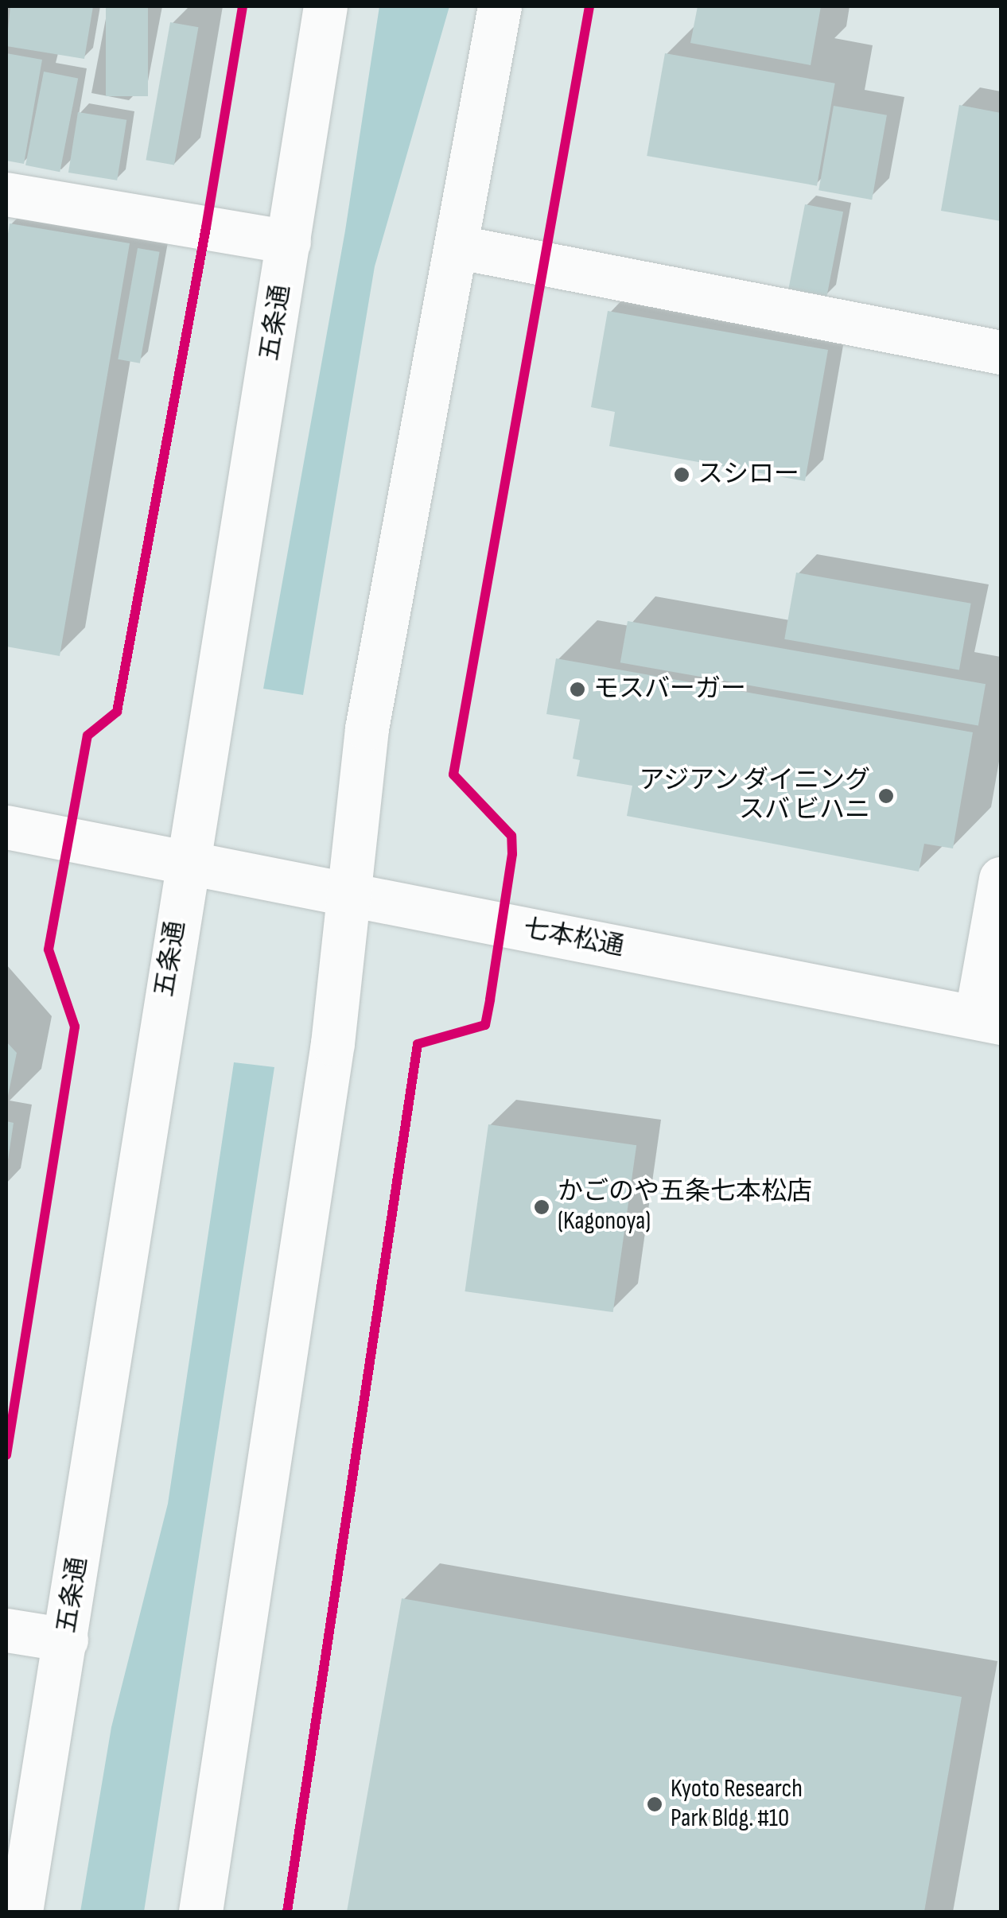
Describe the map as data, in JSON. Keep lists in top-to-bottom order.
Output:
{
  "streets": {
    "main road": ["五条通", "七本松通"]
  },
  "crossings": [
    ["五条通", "七本松通"]
  ],
  "places": [
    "スシロー",
    "モスバーガー",
    "アジアン ダイニング スバ ビハニ",
    "かごのや五条七本松店 (Kagonoya)",
    "Kyoto Research Park Bldg. #10"
  ]
}
